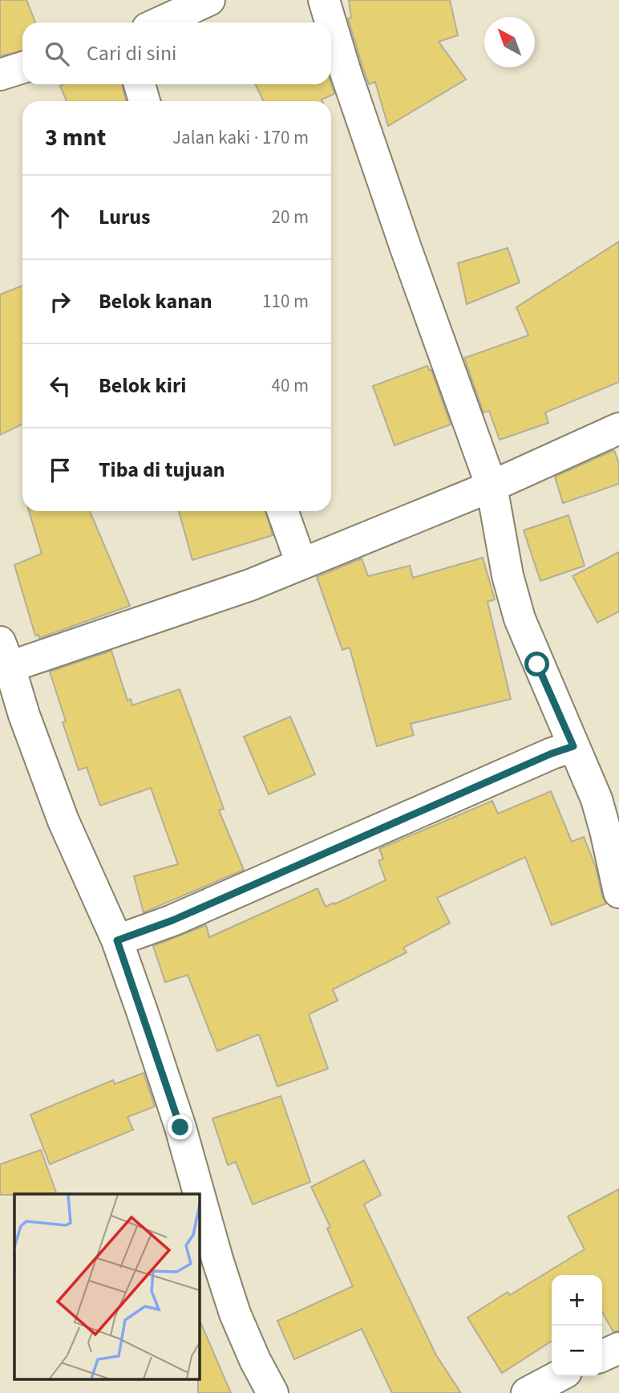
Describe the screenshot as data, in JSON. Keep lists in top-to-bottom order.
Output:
{
  "north": "top left",
  "page": {
    "search": "Cari di sini",
    "heading": ["3 mnt", "Jalan kaki · 170 m"],
    "list": [
      ["Lurus", "20 m"],
      ["Belok kanan", "110 m"],
      ["Belok kiri", "40 m"],
      "Tiba di tujuan"
    ],
    "map_buttons": ["+", "−"]
  }
}
